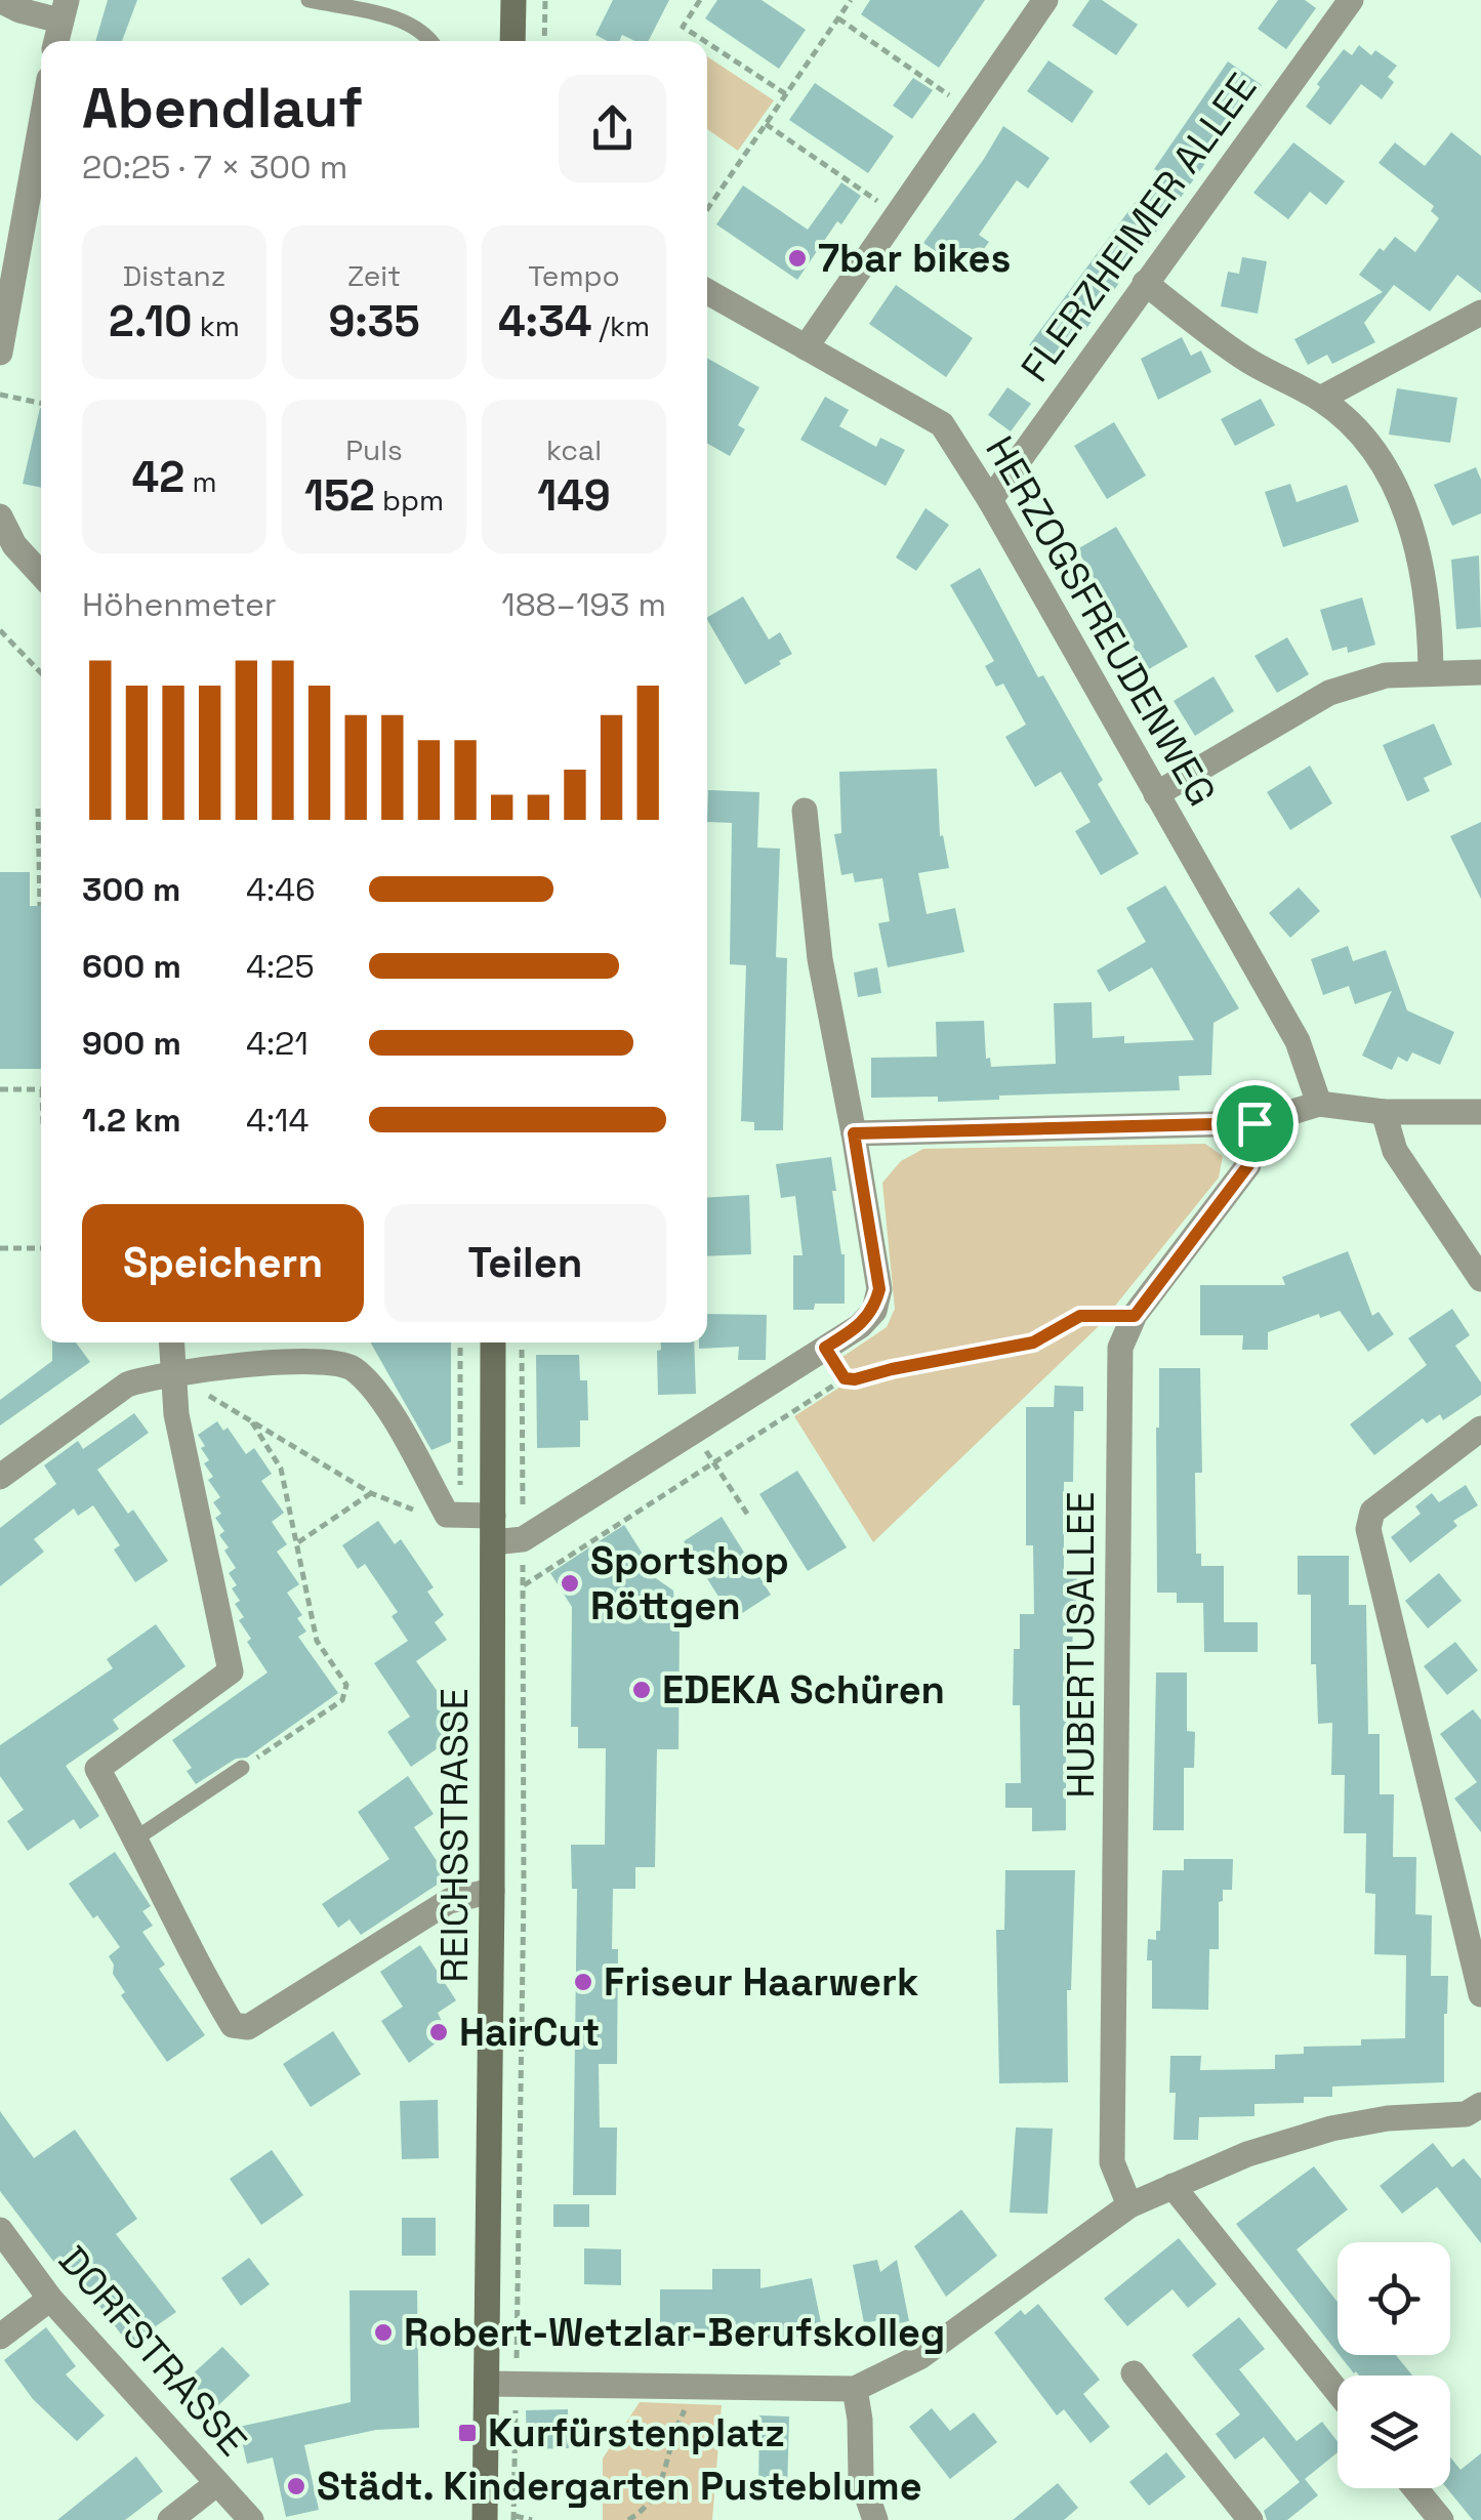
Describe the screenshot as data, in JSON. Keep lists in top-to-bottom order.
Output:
{
  "streets": {
    "main road": ["REICHSSTRASSE"],
    "street": [
      "FLERZHEIMER ALLEE",
      "HERZOGSFREUDENWEG",
      "HUBERTUSALLEE",
      "DORFSTRASSE"
    ]
  },
  "crossings": [
    ["FLERZHEIMER ALLEE", "HERZOGSFREUDENWEG"]
  ],
  "places": {
    "other": [
      "7bar bikes",
      "Sportshop Röttgen",
      "EDEKA Schüren",
      "Friseur Haarwerk",
      "HairCut",
      "Robert-Wetzlar-Berufskolleg",
      "Städt. Kindergarten Pusteblume"
    ],
    "transit": ["Kurfürstenplatz"]
  },
  "page": {
    "heading": ["Abendlauf", "20:25 · 7 × 300 m"],
    "stats": [
      ["Distanz", "2.10 km"],
      ["Zeit", "9:35"],
      ["Tempo", "4:34 /km"],
      ["42 m"],
      ["Puls", "152 bpm"],
      ["kcal", "149"]
    ],
    "chart": ["Höhenmeter", "188–193 m"],
    "list": [
      {
        "name": "300 m",
        "note": "4:46"
      },
      {
        "name": "600 m",
        "note": "4:25"
      },
      {
        "name": "900 m",
        "note": "4:21"
      },
      {
        "name": "1.2 km",
        "note": "4:14"
      }
    ],
    "buttons": ["Speichern", "Teilen"]
  }
}
